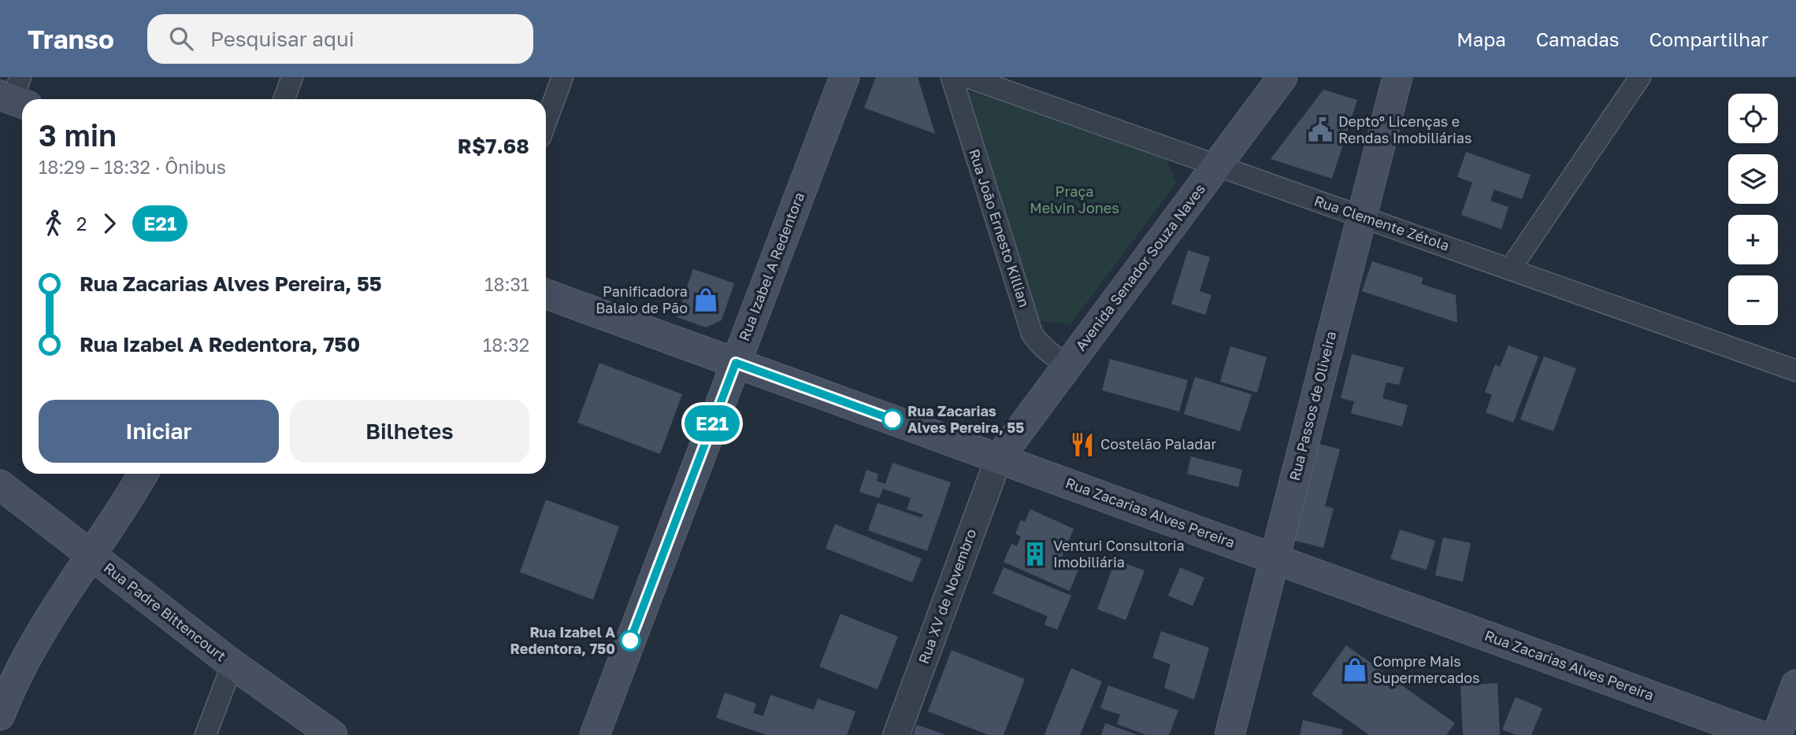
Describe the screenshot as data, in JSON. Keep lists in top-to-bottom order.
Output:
{
  "streets": {
    "main road": [
      "Rua Izabel A Redentora",
      "Avenida Senador Souza Naves",
      "Rua Passos de Oliveira",
      "Rua Zacarias Alves Pereira",
      "Rua Padre Bittencourt"
    ],
    "street": ["Rua Clemente Zétola", "Rua João Ernesto Killian", "Rua XV de Novembro"]
  },
  "crossings": [
    ["Rua Clemente Zétola", "Avenida Senador Souza Naves"],
    ["Rua Clemente Zétola", "Rua Passos de Oliveira"],
    ["Rua João Ernesto Killian", "Avenida Senador Souza Naves"],
    ["Rua Izabel A Redentora", "Rua Zacarias Alves Pereira"],
    ["Avenida Senador Souza Naves", "Rua Zacarias Alves Pereira"],
    ["Avenida Senador Souza Naves", "Rua XV de Novembro"],
    ["Rua Passos de Oliveira", "Rua Zacarias Alves Pereira"],
    ["Rua Zacarias Alves Pereira", "Rua XV de Novembro"]
  ],
  "parks": ["Praça Melvin Jones"],
  "places": {
    "public building": ["Deptoº Licenças e Rendas Imobiliárias"],
    "shop": ["Panificadora Balaio de Pão", "Compre Mais Supermercados"],
    "other": ["Rua Zacarias Alves Pereira, 55", "Rua Izabel A Redentora, 750"],
    "restaurant": ["Costelão Paladar"],
    "building": ["Venturi Consultoria Imobiliária"]
  },
  "lines": ["bus line E21"],
  "page": {
    "header": "Transo",
    "search": "Pesquisar aqui",
    "nav": ["Mapa", "Camadas", "Compartilhar"],
    "on_map": "E21",
    "map_buttons": ["+", "−"],
    "heading": ["3 min", "18:29 – 18:32 · Ônibus", "R$7.68"],
    "legs": ["2", "E21"],
    "list": [
      {
        "name": "Rua Zacarias Alves Pereira, 55",
        "value": "18:31"
      },
      {
        "name": "Rua Izabel A Redentora, 750",
        "value": "18:32"
      }
    ],
    "buttons": ["Iniciar", "Bilhetes"]
  }
}
